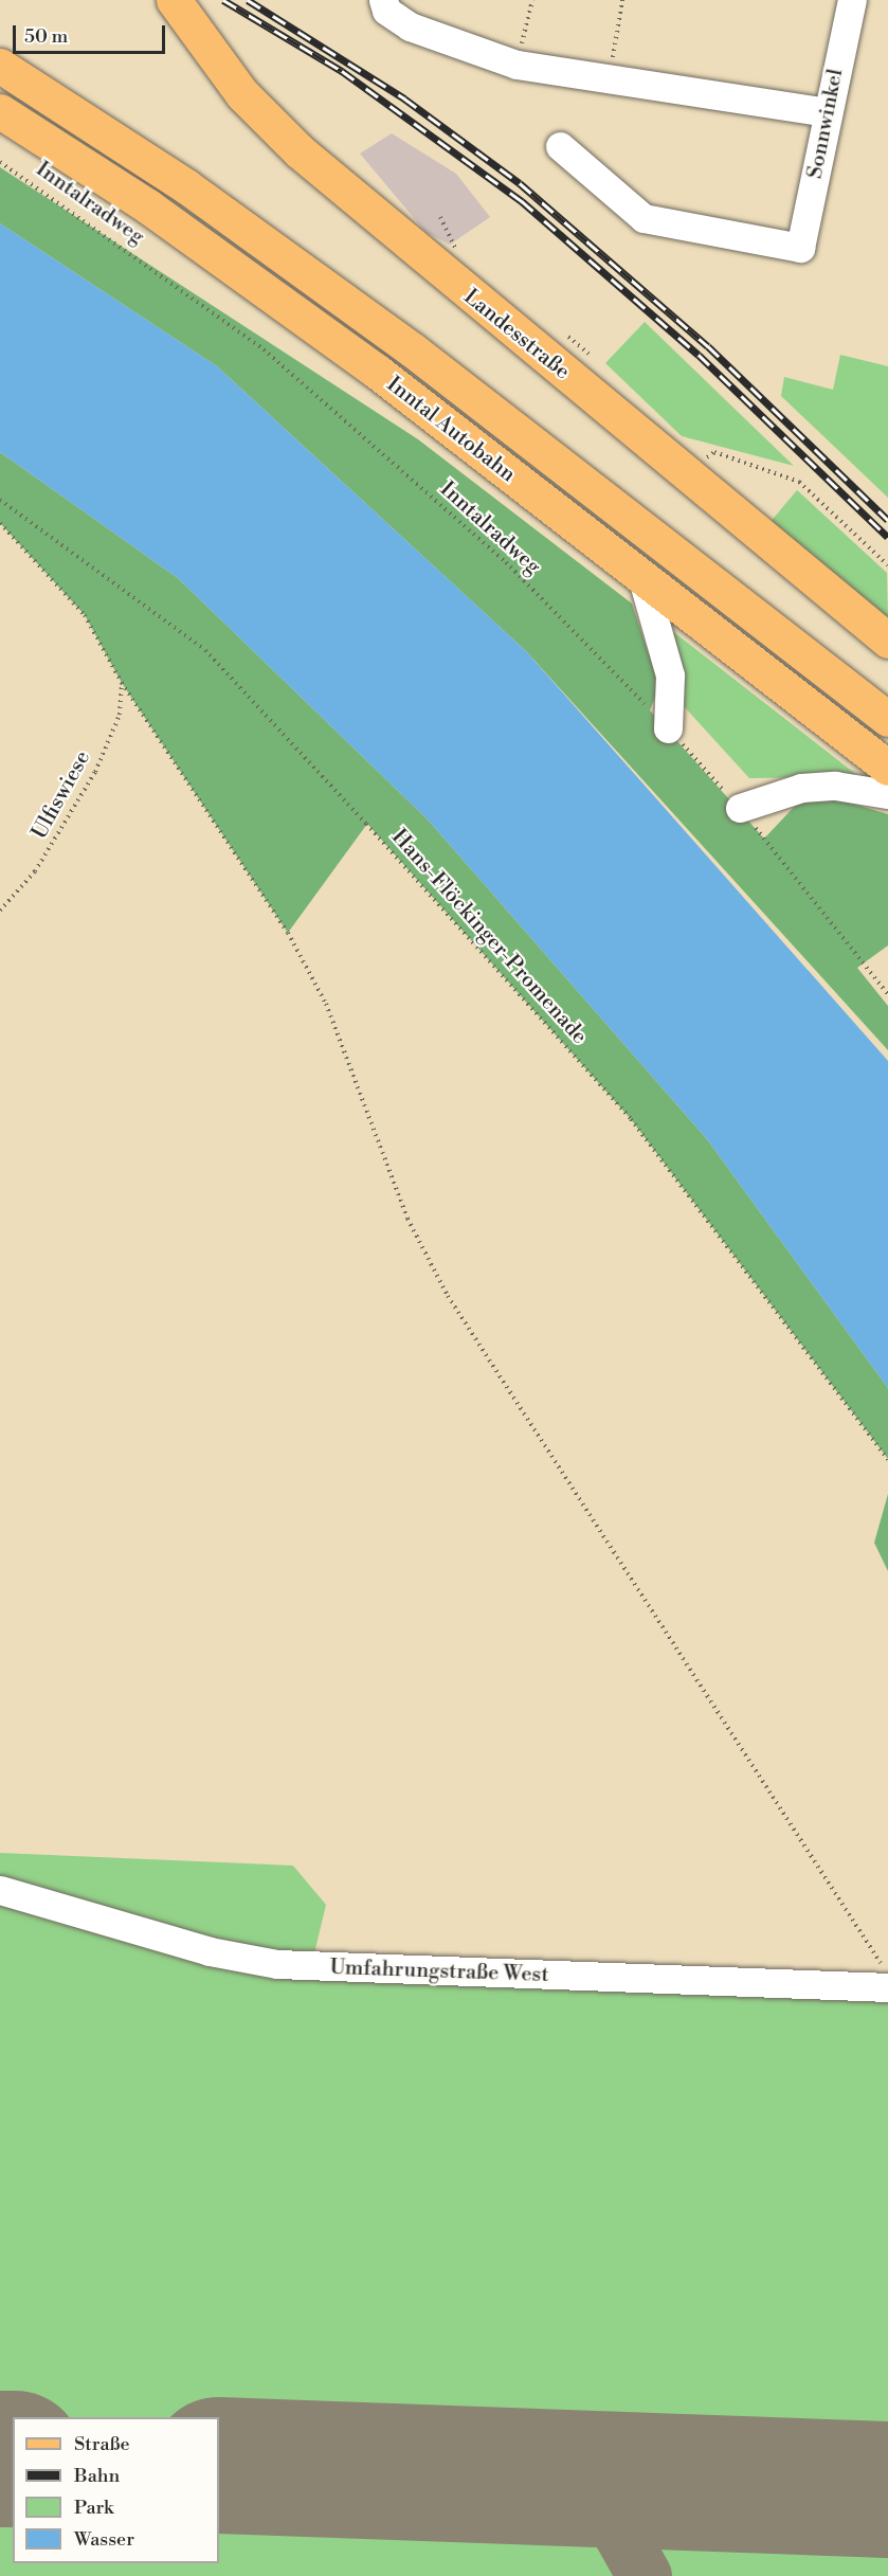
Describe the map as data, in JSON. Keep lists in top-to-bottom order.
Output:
{
  "streets": {
    "main road": ["Landesstraße", "Inntal Autobahn"],
    "street": ["Sonnwinkel", "Umfahrungstraße West"],
    "path": ["Inntalradweg", "Ulfiswiese", "Hans-Flöckinger-Promenade"]
  },
  "legend": [
    "Straße",
    "Bahn",
    "Park",
    "Wasser"
  ],
  "scale_bar": "50 m"
}
